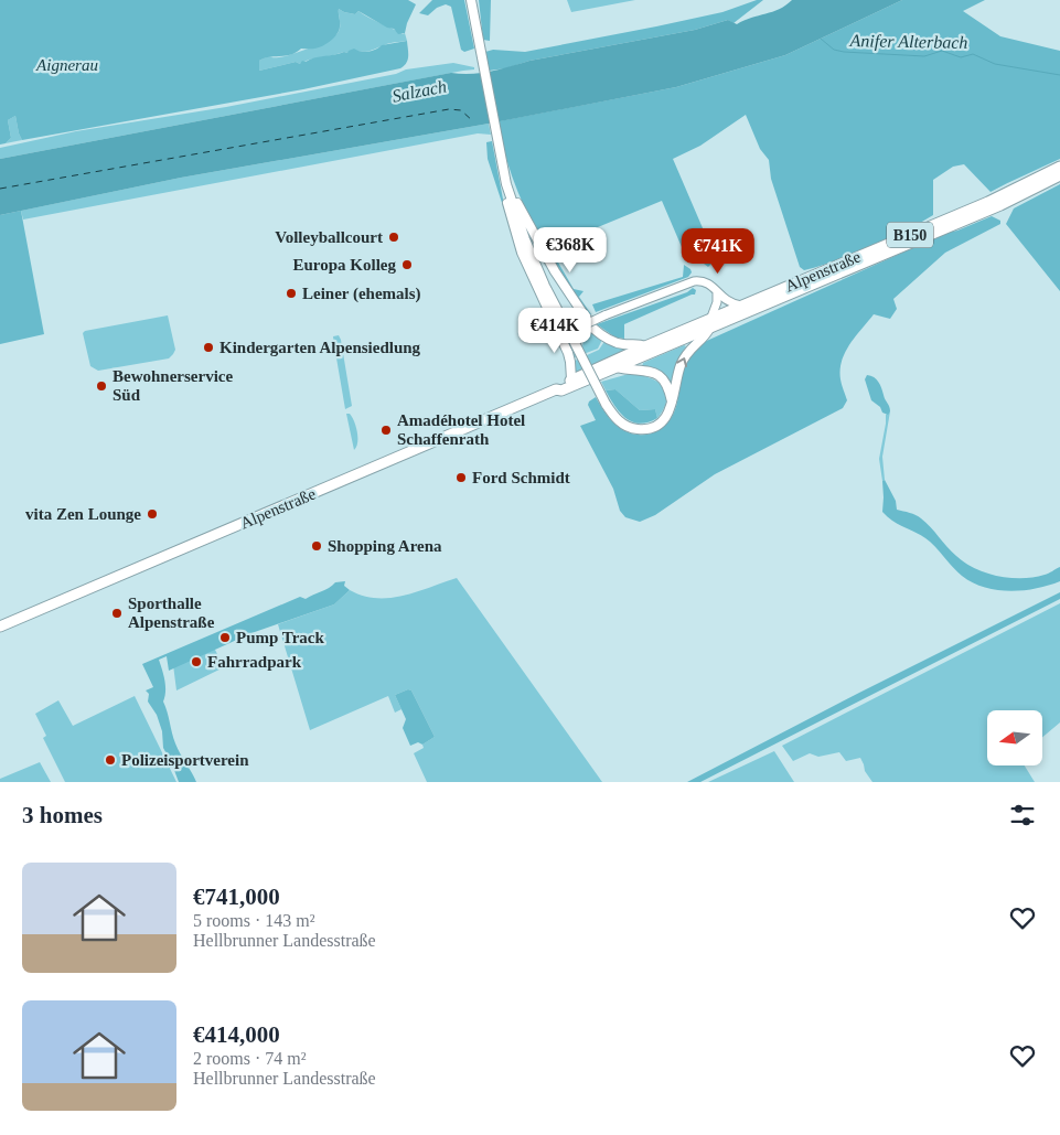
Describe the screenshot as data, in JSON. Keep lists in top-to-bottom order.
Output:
{
  "streets": {
    "main road": ["B150", "Alpenstraße"]
  },
  "water": ["Anifer Alterbach", "Salzach"],
  "parks": ["Aignerau"],
  "places": [
    "Volleyballcourt",
    "Europa Kolleg",
    "Leiner (ehemals)",
    "Kindergarten Alpensiedlung",
    "Bewohnerservice Süd",
    "Amadéhotel Hotel Schaffenrath",
    "Ford Schmidt",
    "vita Zen Lounge",
    "Shopping Arena",
    "Sporthalle Alpenstraße",
    "Pump Track",
    "Fahrradpark",
    "Polizeisportverein"
  ],
  "north": "left",
  "page": {
    "price": ["€368K", "€741K", "€414K"],
    "heading": "3 homes",
    "list": [
      {
        "name": "€741,000",
        "note": "5 rooms · 143 m² · Hellbrunner Landesstraße"
      },
      {
        "name": "€414,000",
        "note": "2 rooms · 74 m² · Hellbrunner Landesstraße"
      }
    ]
  }
}
